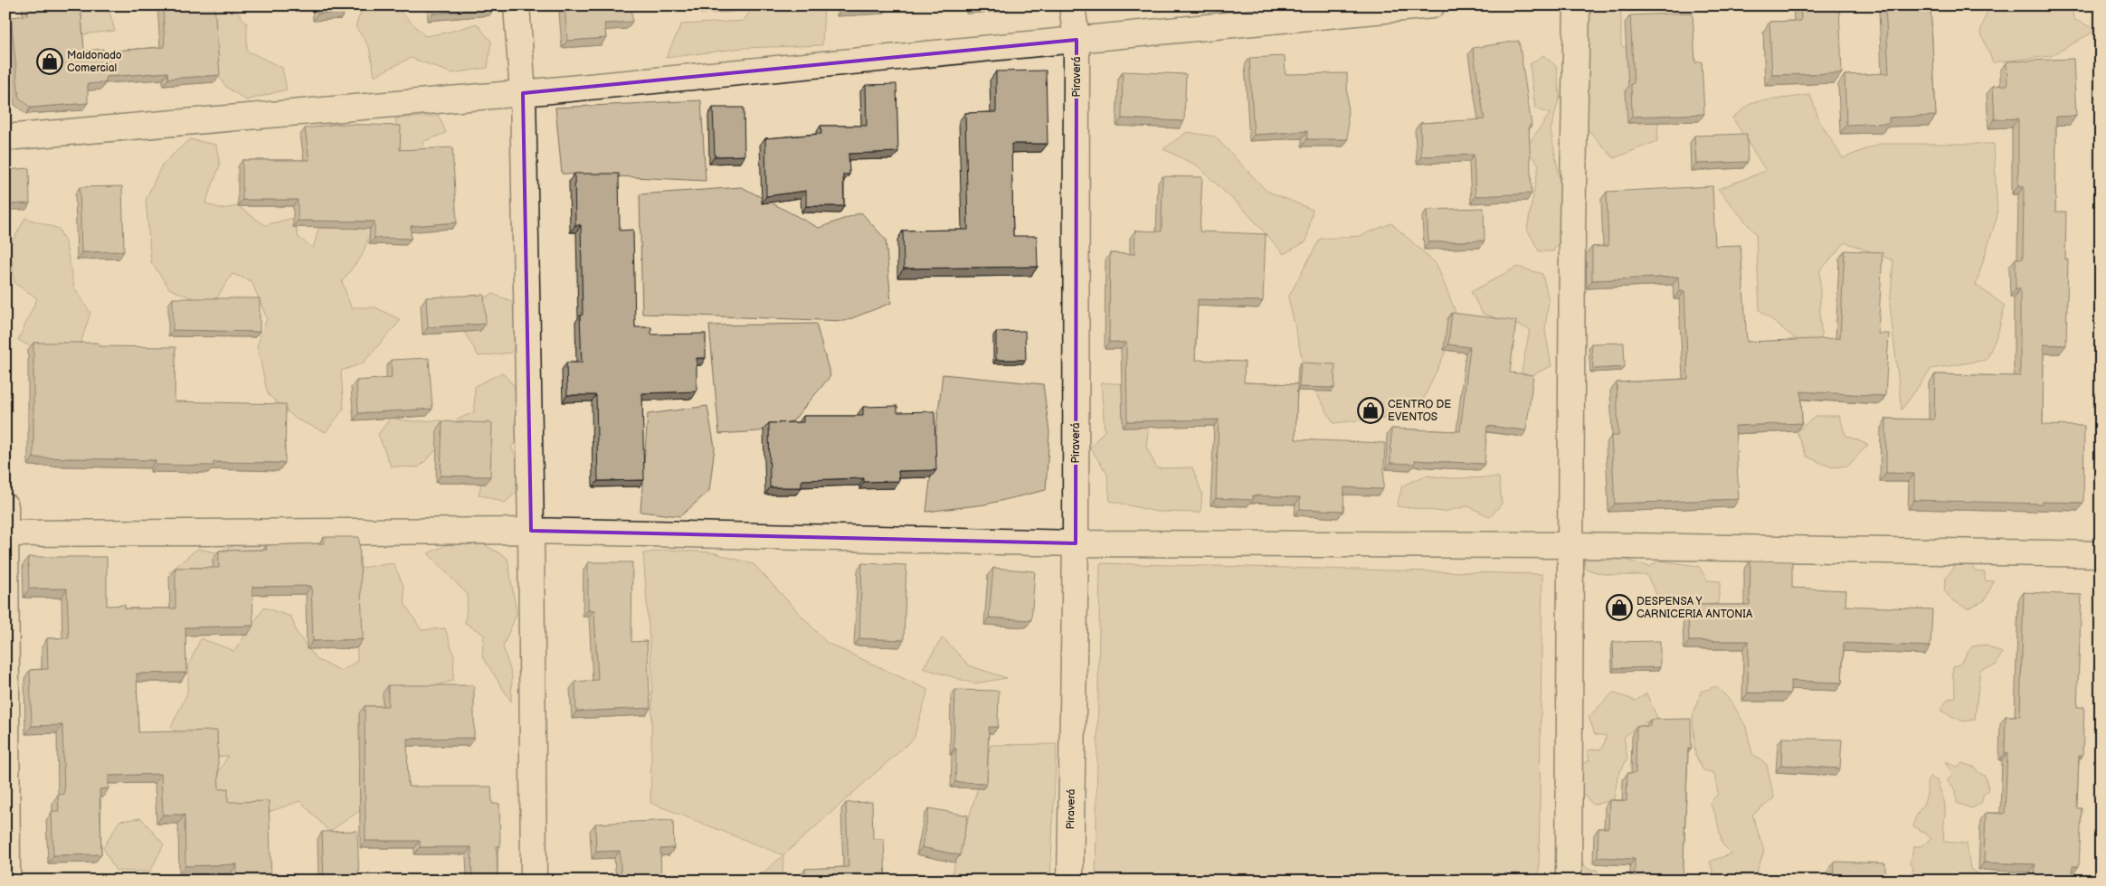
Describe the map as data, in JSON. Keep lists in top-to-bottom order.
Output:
{
  "streets": {
    "street": ["Piraverá"]
  },
  "places": {
    "shop": ["Maldonado Comercial", "CENTRO DE EVENTOS", "DESPENSA Y CARNICERIA ANTONIA"]
  }
}
